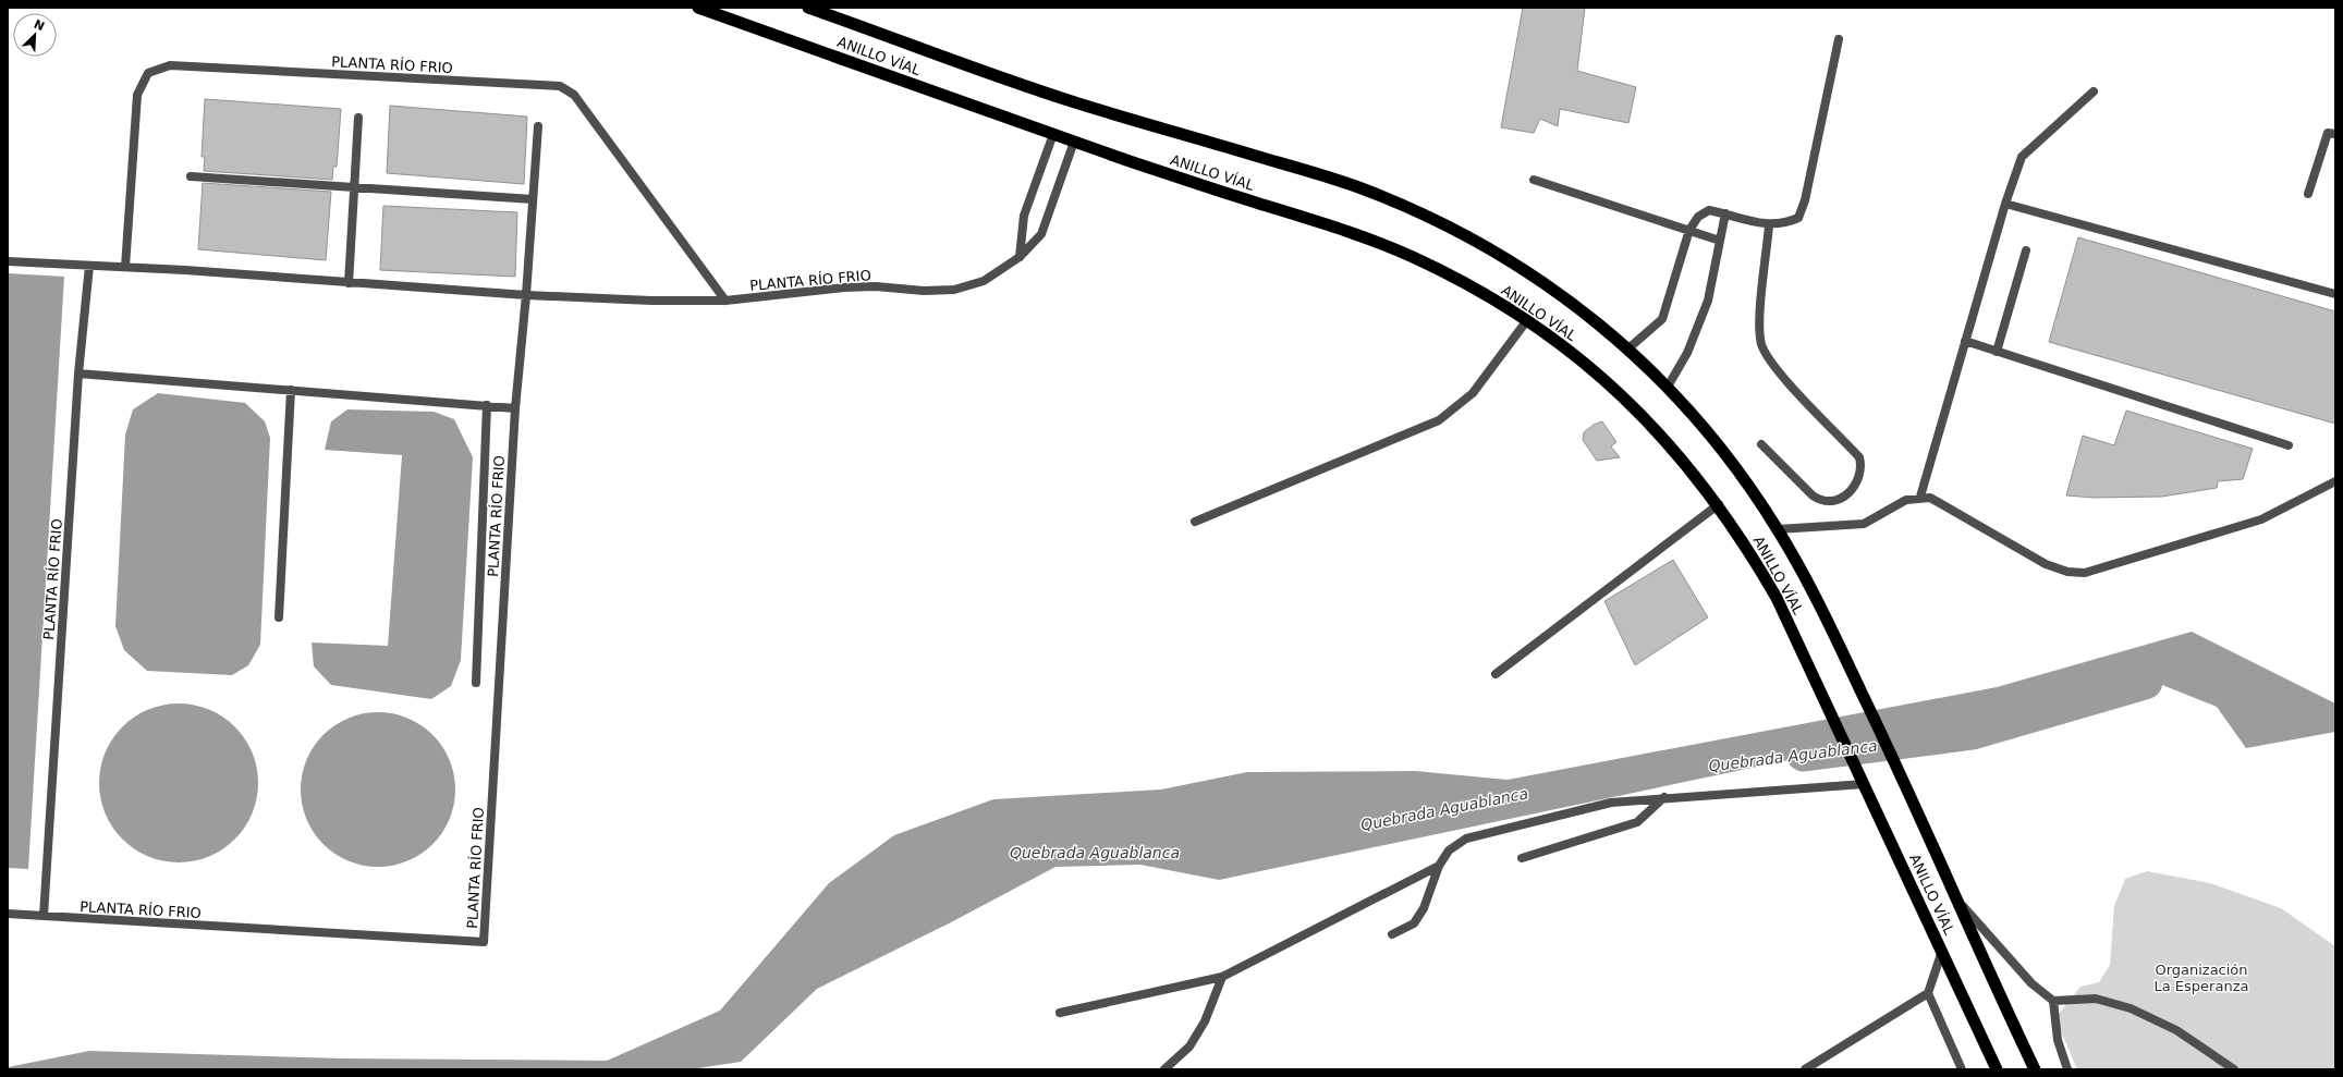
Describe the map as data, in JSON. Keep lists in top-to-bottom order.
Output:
{
  "streets": {
    "highway": ["ANILLO VÍAL"],
    "lane": ["PLANTA RÍO FRIO"]
  },
  "crossings": [
    ["ANILLO VÍAL", "PLANTA RÍO FRIO"]
  ],
  "water": ["Quebrada Aguablanca"],
  "parks": ["Organización La Esperanza"],
  "north": "top right"
}
